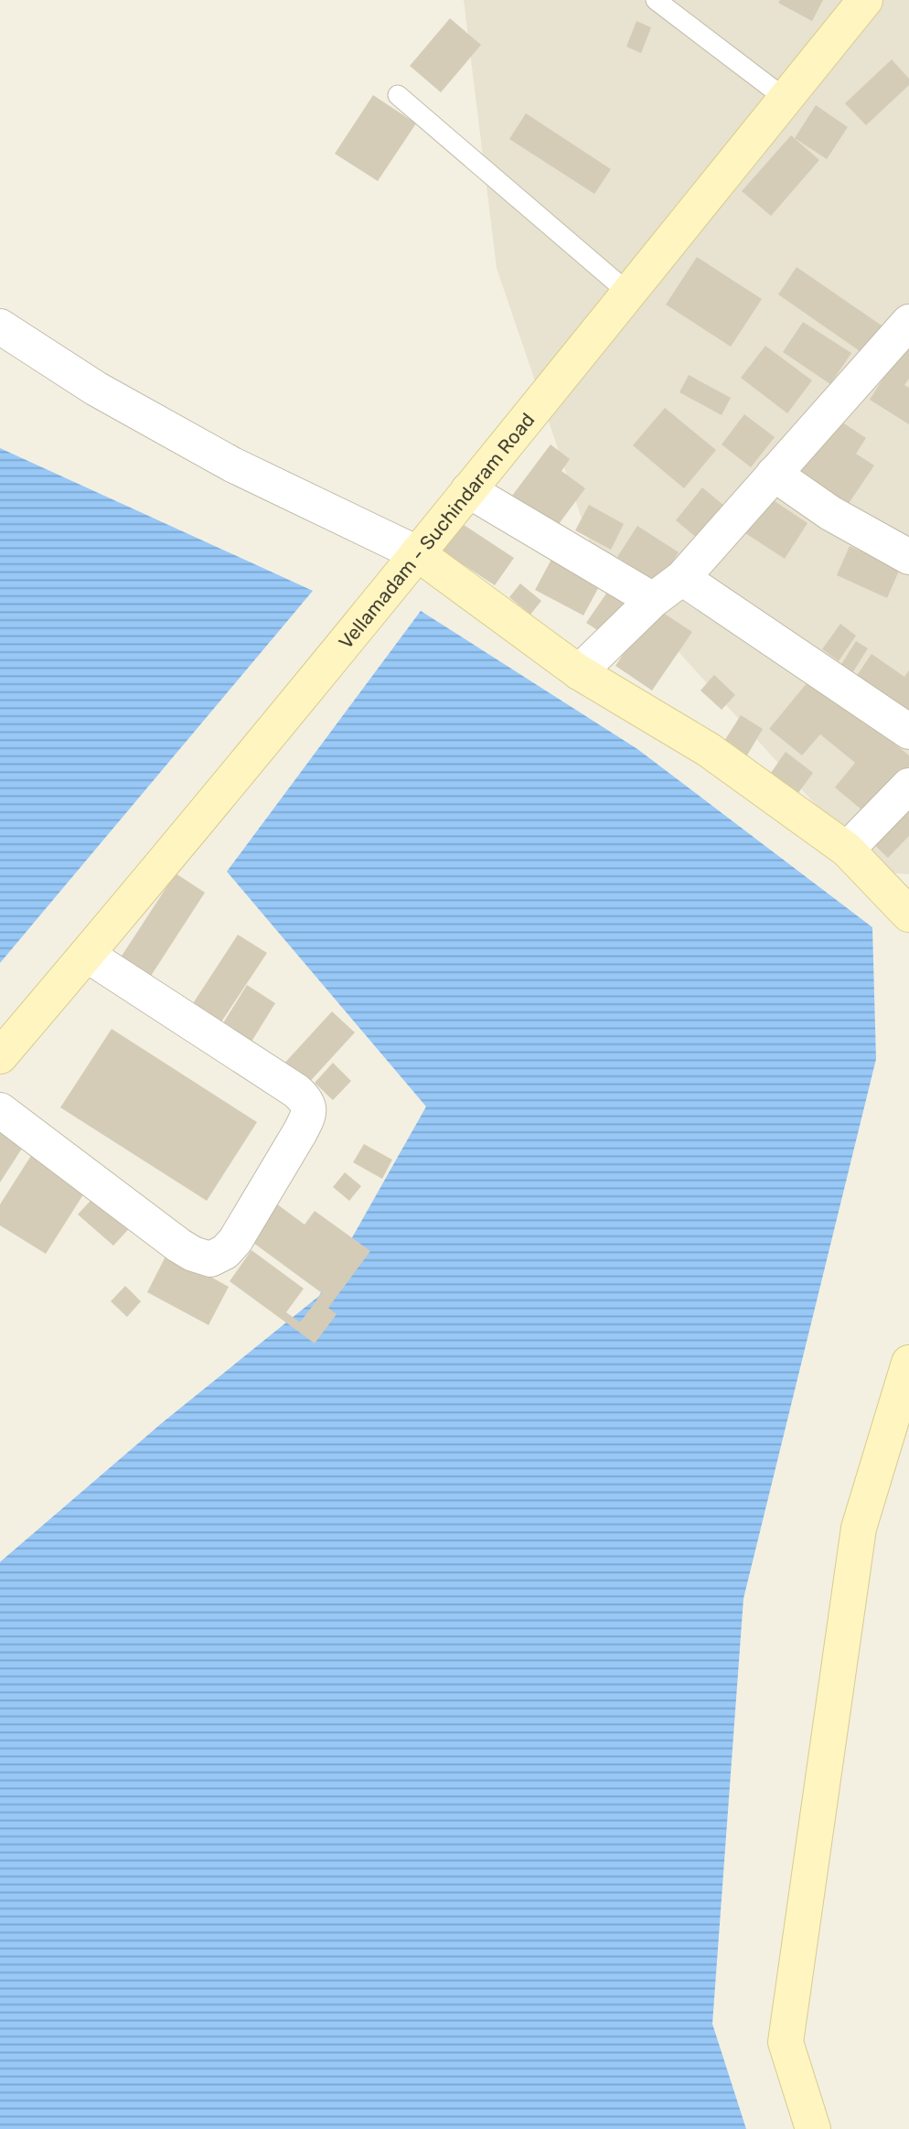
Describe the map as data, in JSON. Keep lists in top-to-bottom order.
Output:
{
  "streets": {
    "street": ["Vellamadam - Suchindaram Road"]
  }
}
